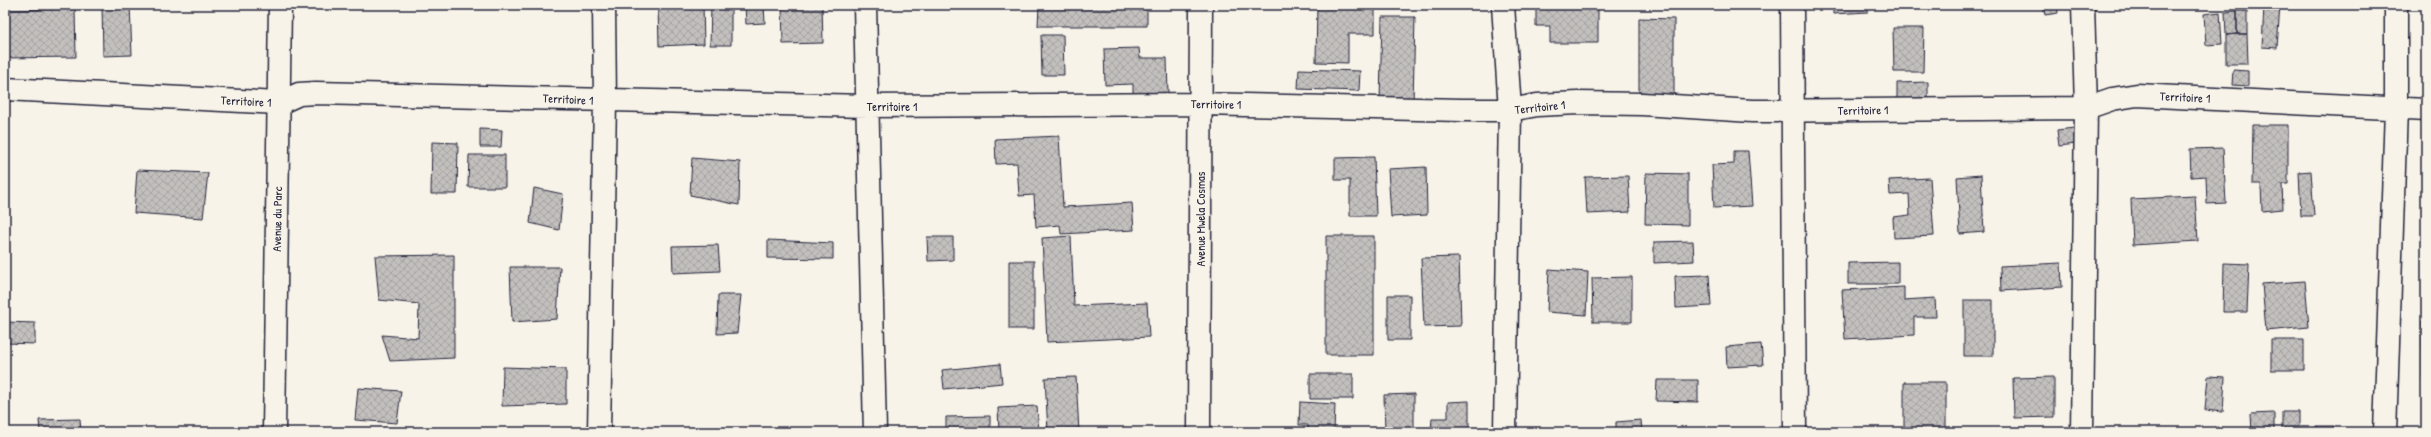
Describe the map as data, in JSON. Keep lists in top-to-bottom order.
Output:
{
  "streets": {
    "street": ["Territoire 1", "Avenue du Parc", "Avenue Mwela Cosmas"]
  },
  "crossings": [
    ["Territoire 1", "Avenue du Parc"],
    ["Territoire 1", "Avenue Mwela Cosmas"]
  ]
}
